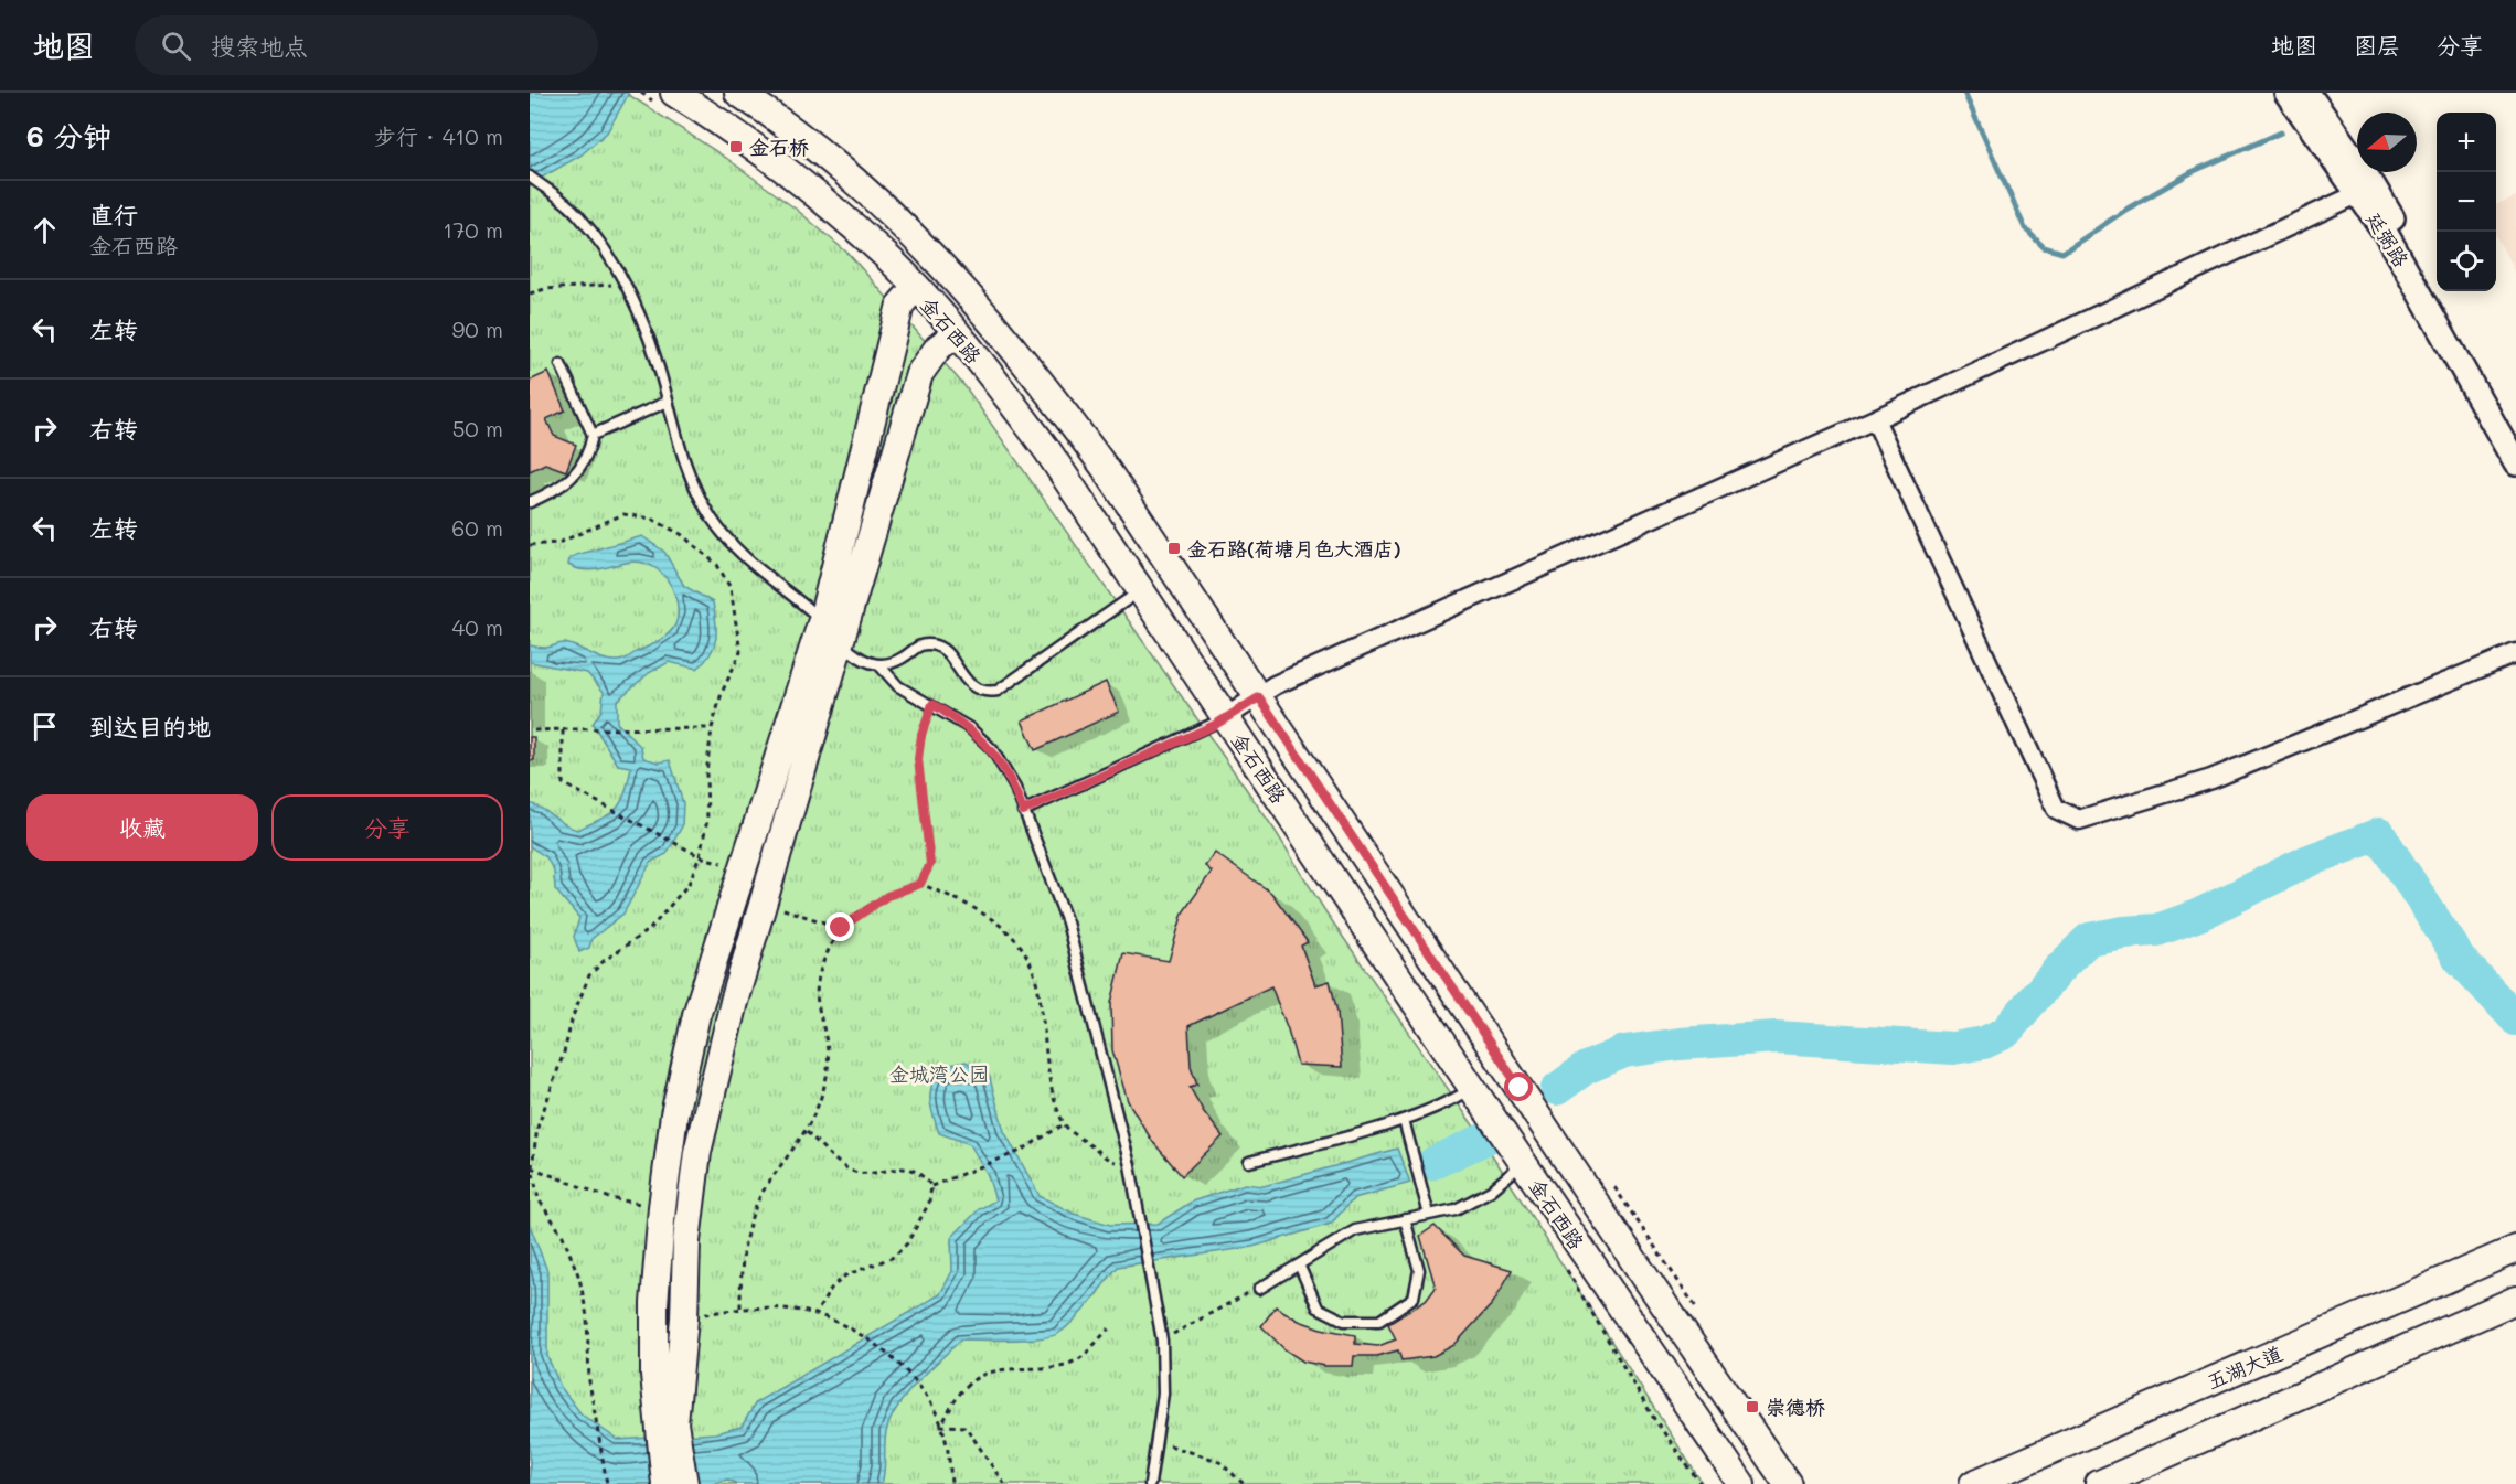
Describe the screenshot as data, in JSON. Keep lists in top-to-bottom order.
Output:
{
  "streets": {
    "main road": ["金石西路", "五湖大道"],
    "street": ["廷弼路"]
  },
  "parks": ["金城湾公园"],
  "places": {
    "transit": ["金石桥", "金石路(荷塘月色大酒店)", "崇德桥"]
  },
  "north": "left",
  "page": {
    "header": "地图",
    "search": "搜索地点",
    "nav": ["地图", "图层", "分享"],
    "heading": ["6 分钟", "步行 · 410 m"],
    "map_buttons": ["+", "−"],
    "list": [
      ["直行", "金石西路", "170 m"],
      ["左转", "90 m"],
      ["右转", "50 m"],
      ["左转", "60 m"],
      ["右转", "40 m"],
      "到达目的地"
    ],
    "buttons": ["收藏", "分享"]
  }
}
